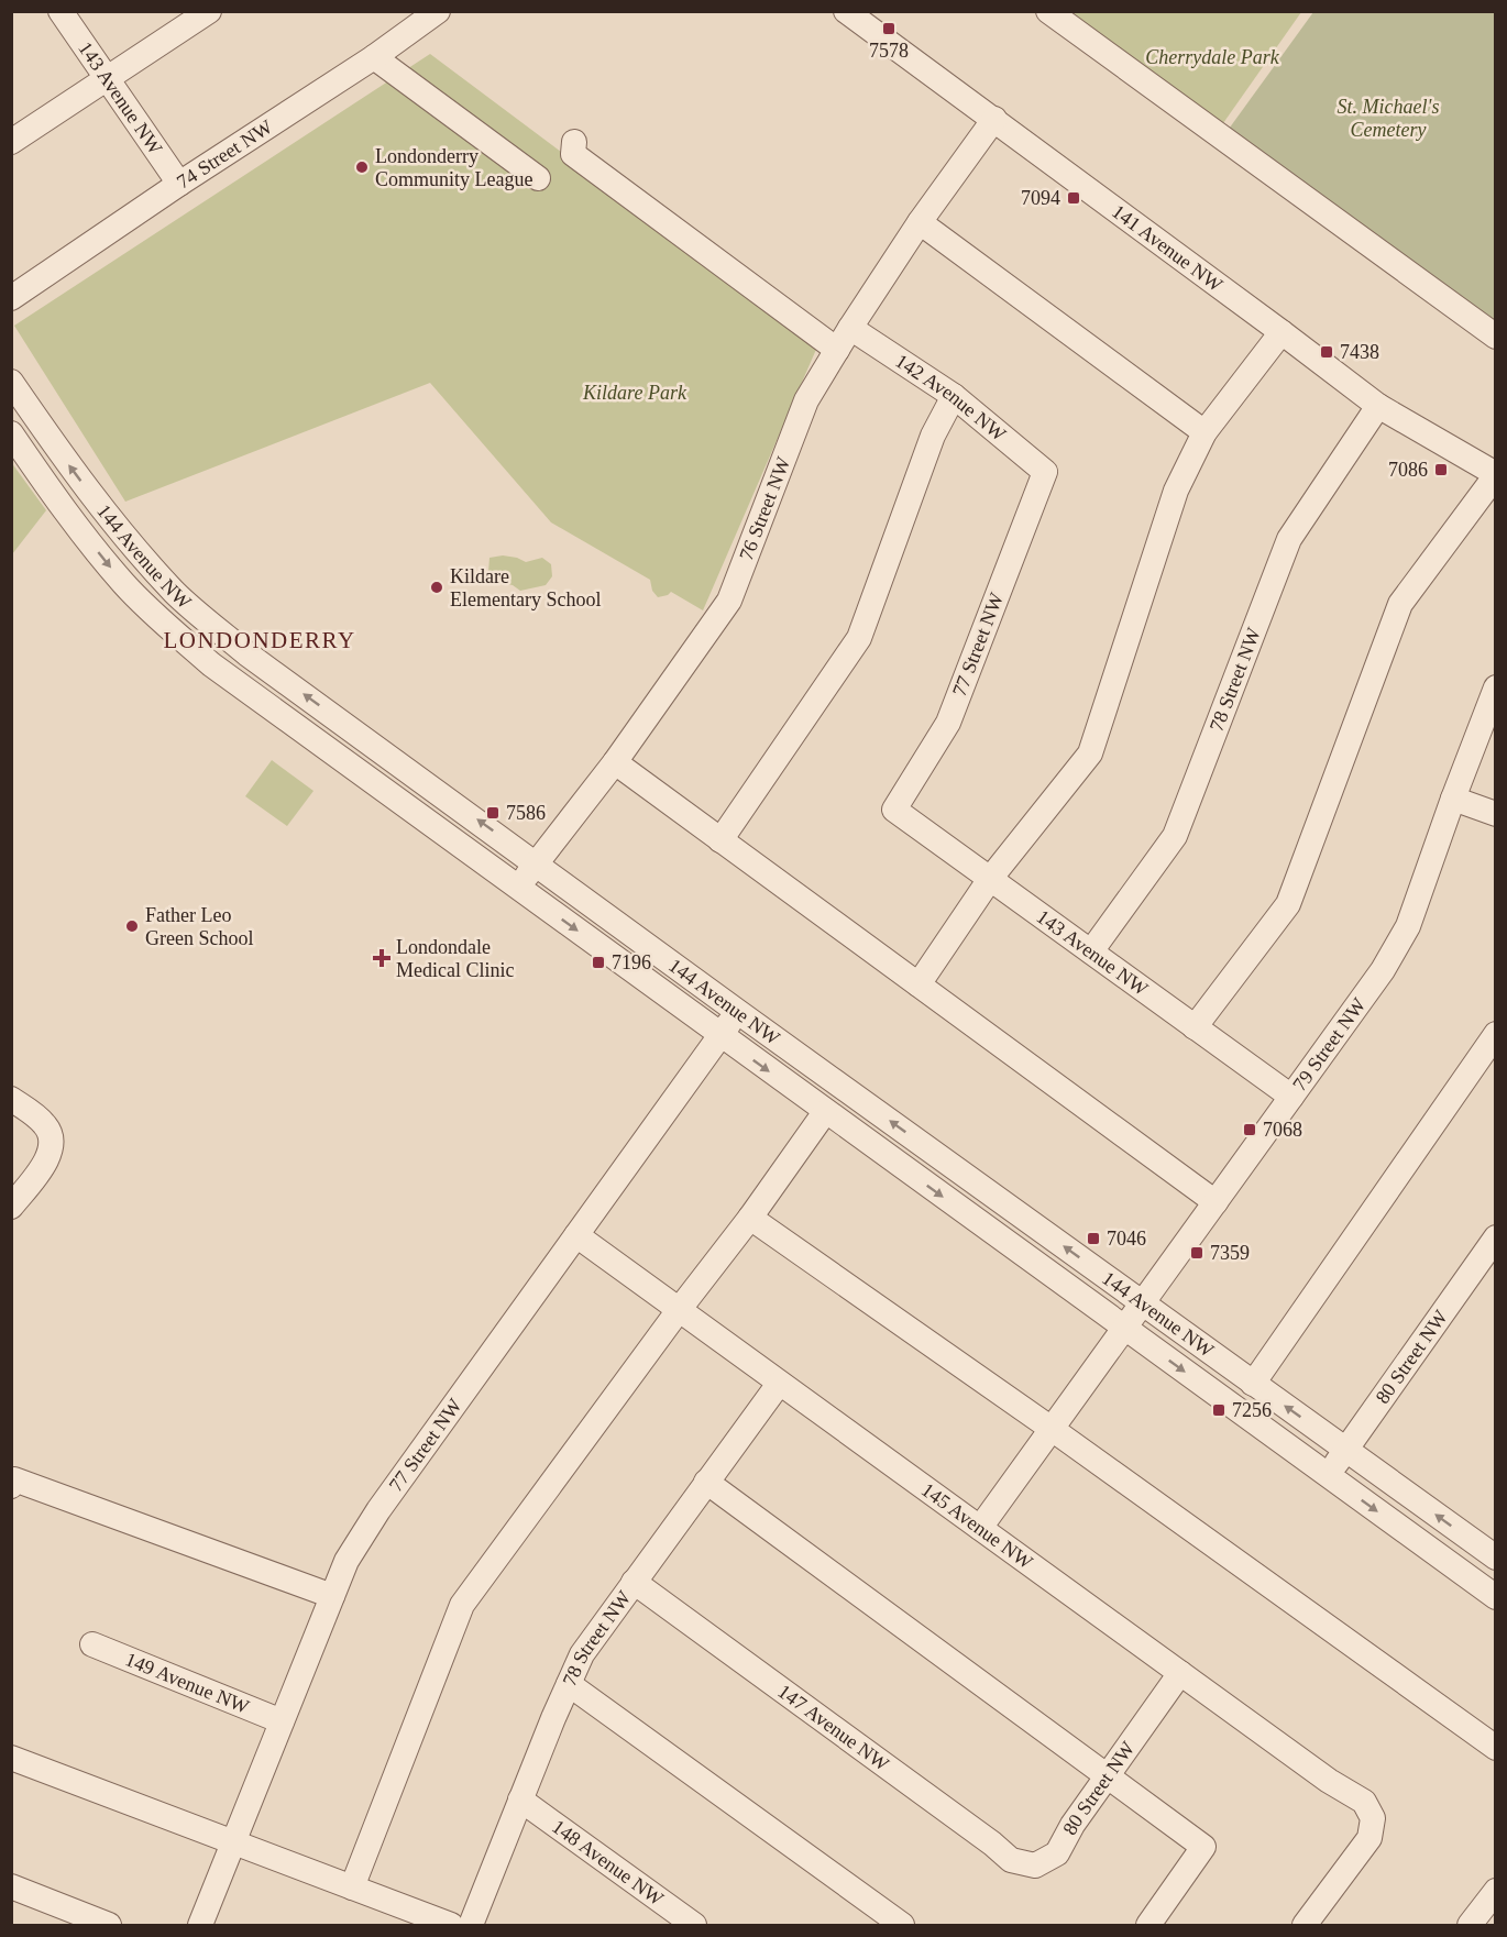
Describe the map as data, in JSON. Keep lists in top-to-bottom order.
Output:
{
  "streets": {
    "street": [
      "143 Avenue NW",
      "74 Street NW",
      "141 Avenue NW",
      "142 Avenue NW",
      "76 Street NW",
      "144 Avenue NW",
      "77 Street NW",
      "78 Street NW",
      "79 Street NW",
      "80 Street NW",
      "145 Avenue NW",
      "149 Avenue NW",
      "147 Avenue NW",
      "148 Avenue NW"
    ]
  },
  "crossings": [
    ["143 Avenue NW", "74 Street NW"],
    ["143 Avenue NW", "77 Street NW"],
    ["143 Avenue NW", "78 Street NW"],
    ["143 Avenue NW", "79 Street NW"],
    ["141 Avenue NW", "76 Street NW"],
    ["141 Avenue NW", "78 Street NW"],
    ["142 Avenue NW", "76 Street NW"],
    ["142 Avenue NW", "77 Street NW"],
    ["76 Street NW", "144 Avenue NW"],
    ["144 Avenue NW", "77 Street NW"],
    ["144 Avenue NW", "79 Street NW"],
    ["144 Avenue NW", "80 Street NW"],
    ["77 Street NW", "145 Avenue NW"],
    ["77 Street NW", "149 Avenue NW"],
    ["78 Street NW", "145 Avenue NW"],
    ["78 Street NW", "147 Avenue NW"],
    ["78 Street NW", "148 Avenue NW"],
    ["79 Street NW", "145 Avenue NW"],
    ["80 Street NW", "145 Avenue NW"],
    ["80 Street NW", "147 Avenue NW"]
  ],
  "districts": ["LONDONDERRY"],
  "parks": ["Cherrydale Park", "St. Michael's Cemetery", "Kildare Park"],
  "places": {
    "transit": [
      "7578",
      "7094",
      "7438",
      "7086",
      "7586",
      "7196",
      "7068",
      "7046",
      "7359",
      "7256"
    ],
    "other": ["Londonderry Community League", "Kildare Elementary School", "Father Leo Green School"],
    "health": ["Londondale Medical Clinic"]
  }
}
